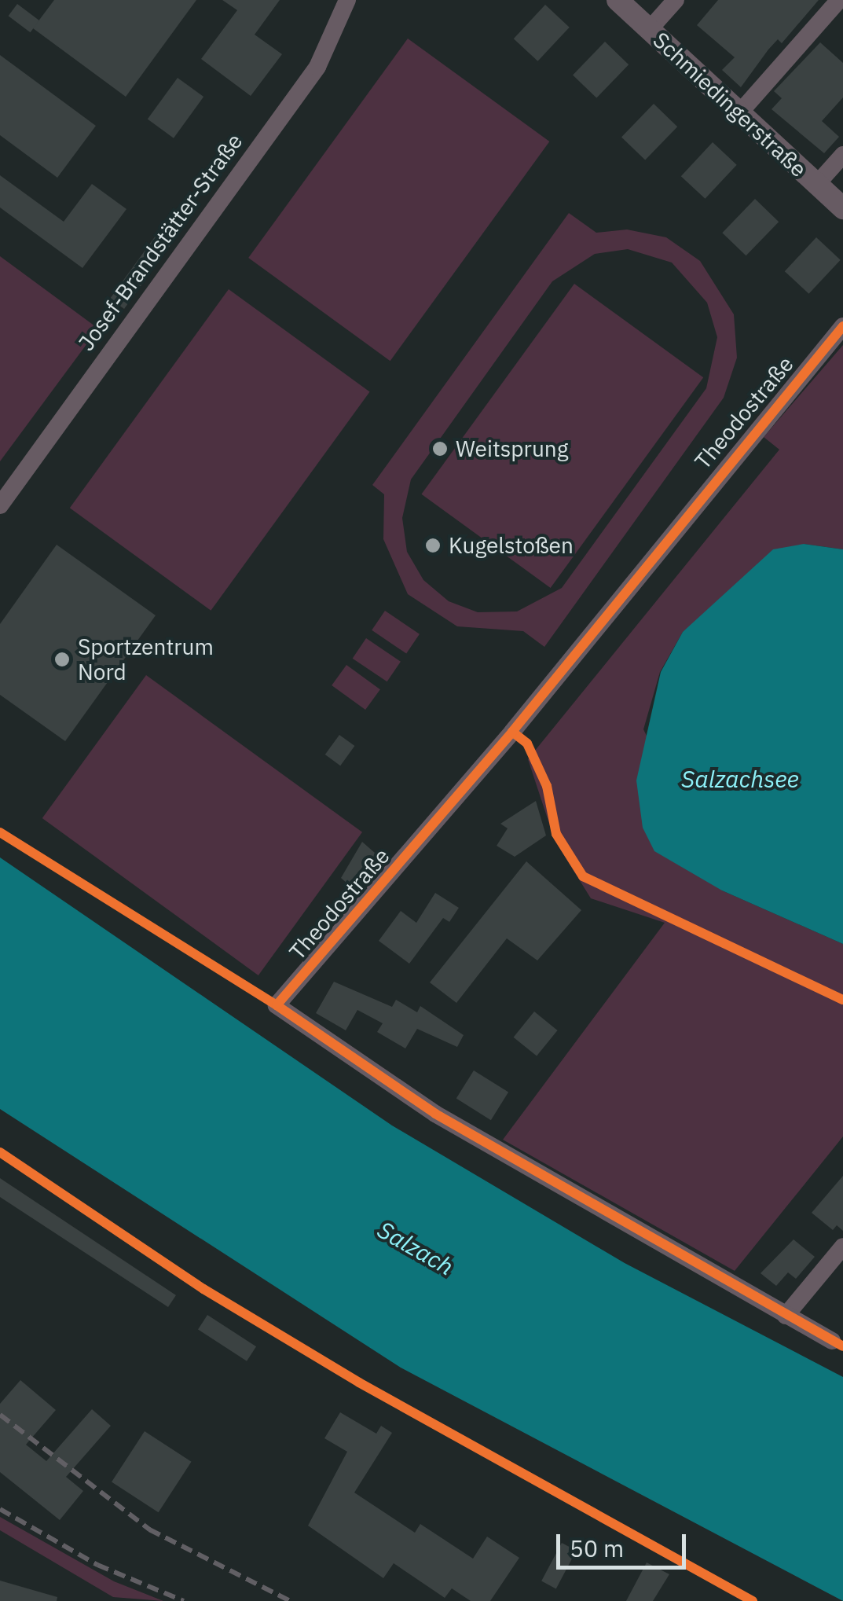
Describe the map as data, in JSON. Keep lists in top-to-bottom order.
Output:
{
  "streets": {
    "street": ["Schmiedingerstraße", "Josef-Brandstätter-Straße", "Theodostraße"]
  },
  "water": ["Salzachsee", "Salzach"],
  "places": ["Weitsprung", "Kugelstoßen", "Sportzentrum Nord"],
  "scale_bar": "50 m"
}
